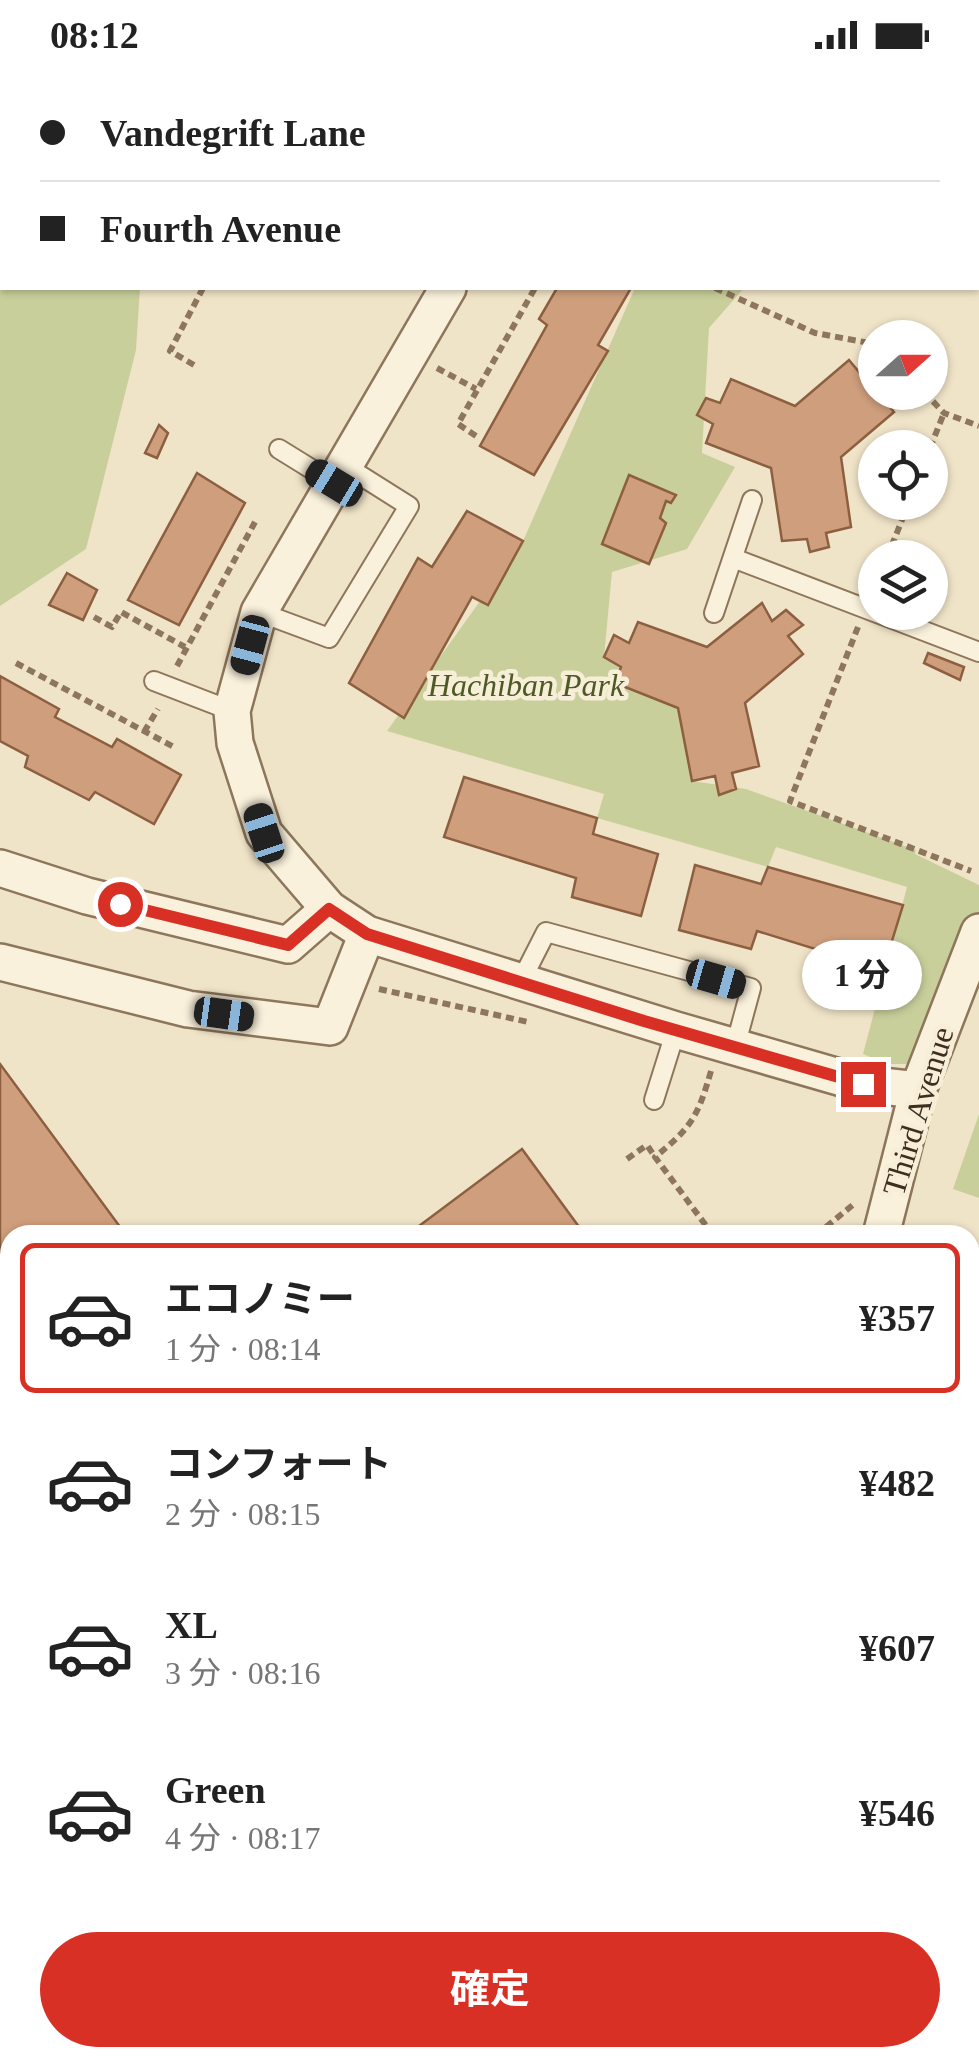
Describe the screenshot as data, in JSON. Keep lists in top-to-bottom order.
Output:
{
  "streets": {
    "street": ["Third Avenue"]
  },
  "parks": ["Hachiban Park"],
  "north": "right",
  "page": {
    "status": "08:12",
    "banner": ["Vandegrift Lane", "Fourth Avenue"],
    "bubble": "1 分",
    "list": [
      {
        "name": "エコノミー",
        "note": "1 分 · 08:14",
        "value": "¥357"
      },
      {
        "name": "コンフォート",
        "note": "2 分 · 08:15",
        "value": "¥482"
      },
      {
        "name": "XL",
        "note": "3 分 · 08:16",
        "value": "¥607"
      },
      {
        "name": "Green",
        "note": "4 分 · 08:17",
        "value": "¥546"
      }
    ],
    "buttons": "確定"
  }
}
